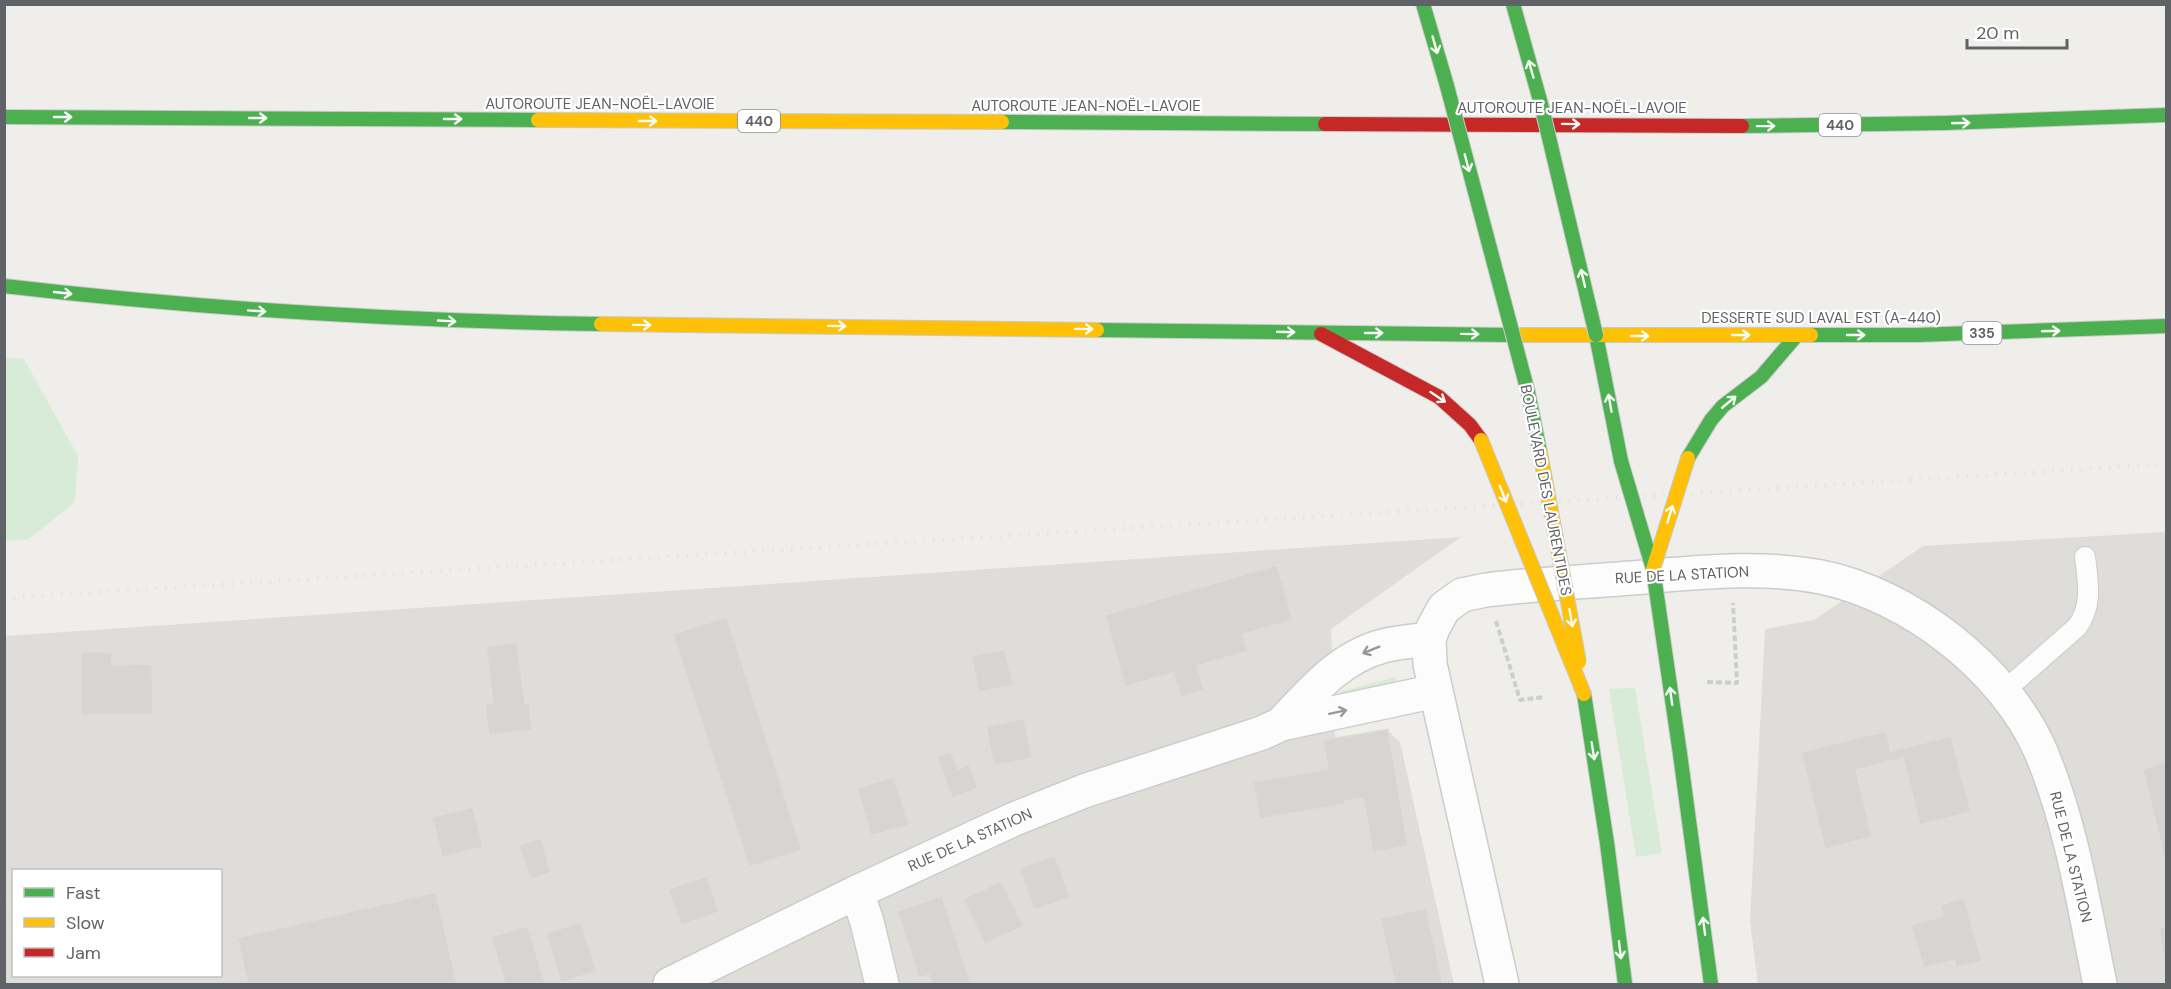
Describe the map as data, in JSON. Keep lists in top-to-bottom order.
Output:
{
  "streets": {
    "main road": [
      "AUTOROUTE JEAN-NOËL-LAVOIE",
      "440",
      "DESSERTE SUD LAVAL EST (A-440)",
      "335",
      "BOULEVARD DES LAURENTIDES"
    ],
    "street": ["RUE DE LA STATION"]
  },
  "crossings": [
    ["DESSERTE SUD LAVAL EST (A-440)", "BOULEVARD DES LAURENTIDES"]
  ],
  "one_way": ["AUTOROUTE JEAN-NOËL-LAVOIE", "DESSERTE SUD LAVAL EST (A-440)"],
  "legend": ["Fast", "Slow", "Jam"],
  "scale_bar": "20 m"
}
